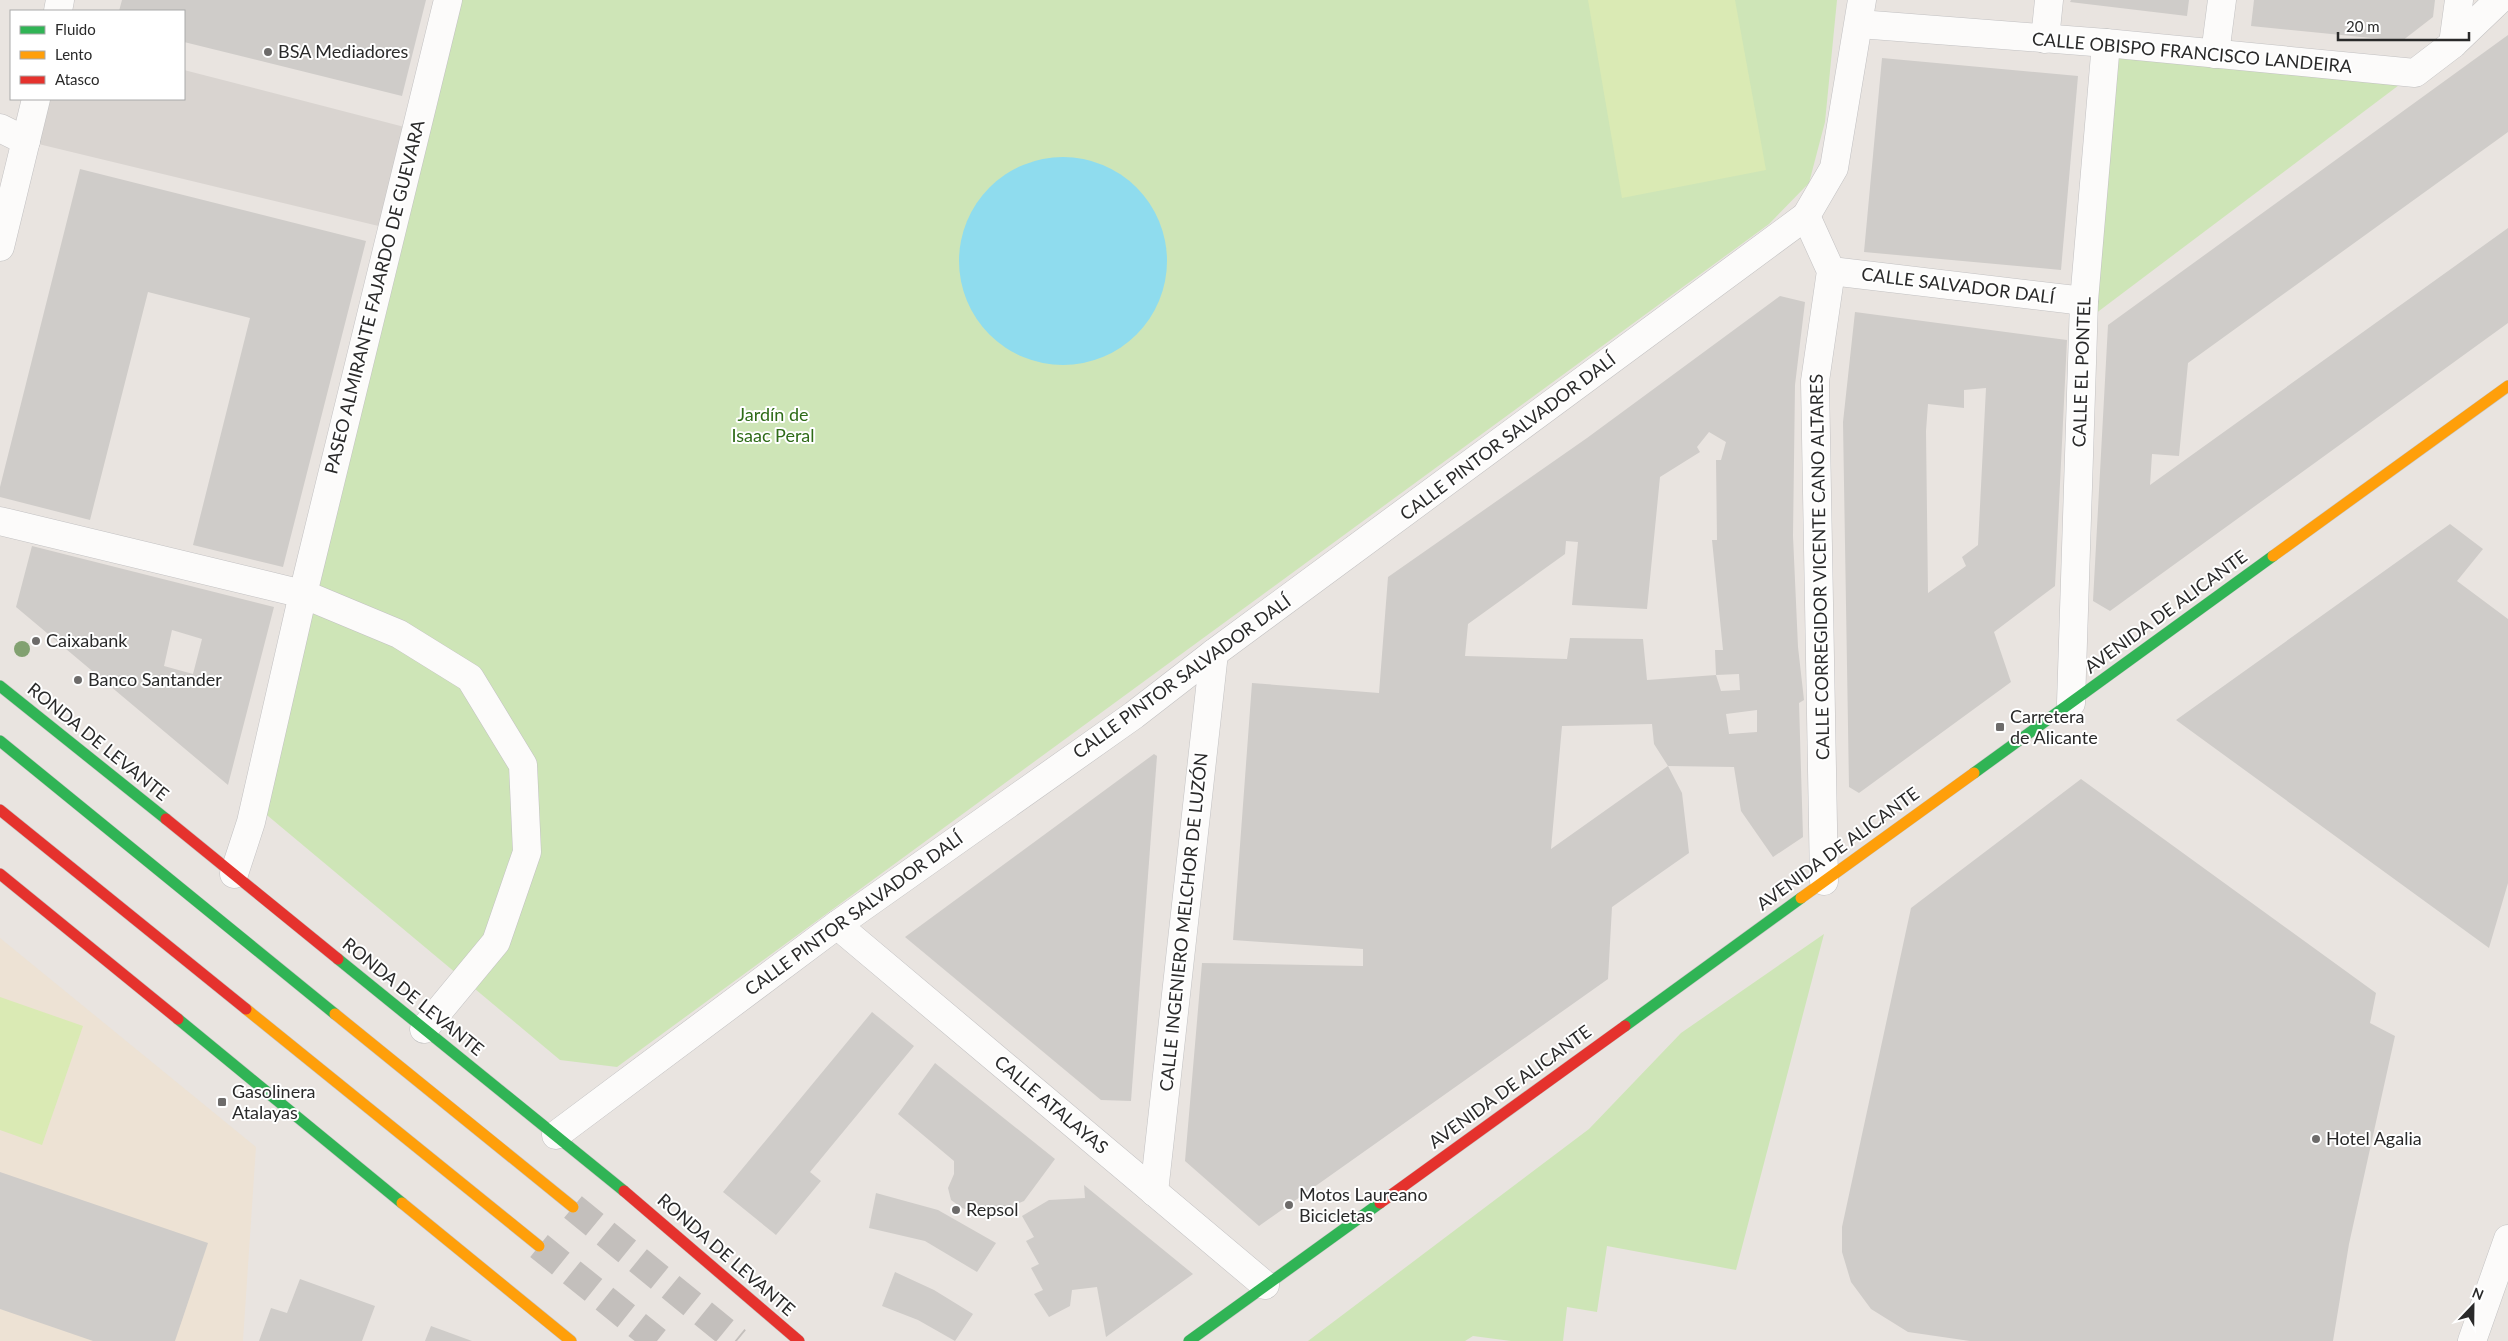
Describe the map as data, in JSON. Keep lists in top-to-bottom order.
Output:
{
  "streets": {
    "main road": ["AVENIDA DE ALICANTE", "RONDA DE LEVANTE"],
    "street": [
      "CALLE OBISPO FRANCISCO LANDEIRA",
      "CALLE SALVADOR DALÍ",
      "PASEO ALMIRANTE FAJARDO DE GUEVARA",
      "CALLE EL PONTEL",
      "CALLE PINTOR SALVADOR DALÍ",
      "CALLE CORREGIDOR VICENTE CANO ALTARES",
      "CALLE INGENIERO MELCHOR DE LUZÓN",
      "CALLE ATALAYAS"
    ]
  },
  "crossings": [
    ["CALLE OBISPO FRANCISCO LANDEIRA", "CALLE EL PONTEL"],
    ["CALLE SALVADOR DALÍ", "CALLE EL PONTEL"],
    ["CALLE SALVADOR DALÍ", "CALLE CORREGIDOR VICENTE CANO ALTARES"],
    ["PASEO ALMIRANTE FAJARDO DE GUEVARA", "RONDA DE LEVANTE"],
    ["CALLE EL PONTEL", "AVENIDA DE ALICANTE"],
    ["CALLE PINTOR SALVADOR DALÍ", "RONDA DE LEVANTE"],
    ["CALLE PINTOR SALVADOR DALÍ", "CALLE INGENIERO MELCHOR DE LUZÓN"],
    ["CALLE PINTOR SALVADOR DALÍ", "CALLE ATALAYAS"],
    ["CALLE CORREGIDOR VICENTE CANO ALTARES", "AVENIDA DE ALICANTE"],
    ["AVENIDA DE ALICANTE", "CALLE ATALAYAS"],
    ["CALLE INGENIERO MELCHOR DE LUZÓN", "CALLE ATALAYAS"]
  ],
  "parks": ["Jardín de Isaac Peral"],
  "places": {
    "other": [
      "BSA Mediadores",
      "Caixabank",
      "Banco Santander",
      "Hotel Agalia",
      "Motos Laureano Bicicletas",
      "Repsol"
    ],
    "transit": ["Carretera de Alicante", "Gasolinera Atalayas"]
  },
  "legend": ["Fluido", "Lento", "Atasco"],
  "scale_bar": "20 m",
  "north": "top"
}
